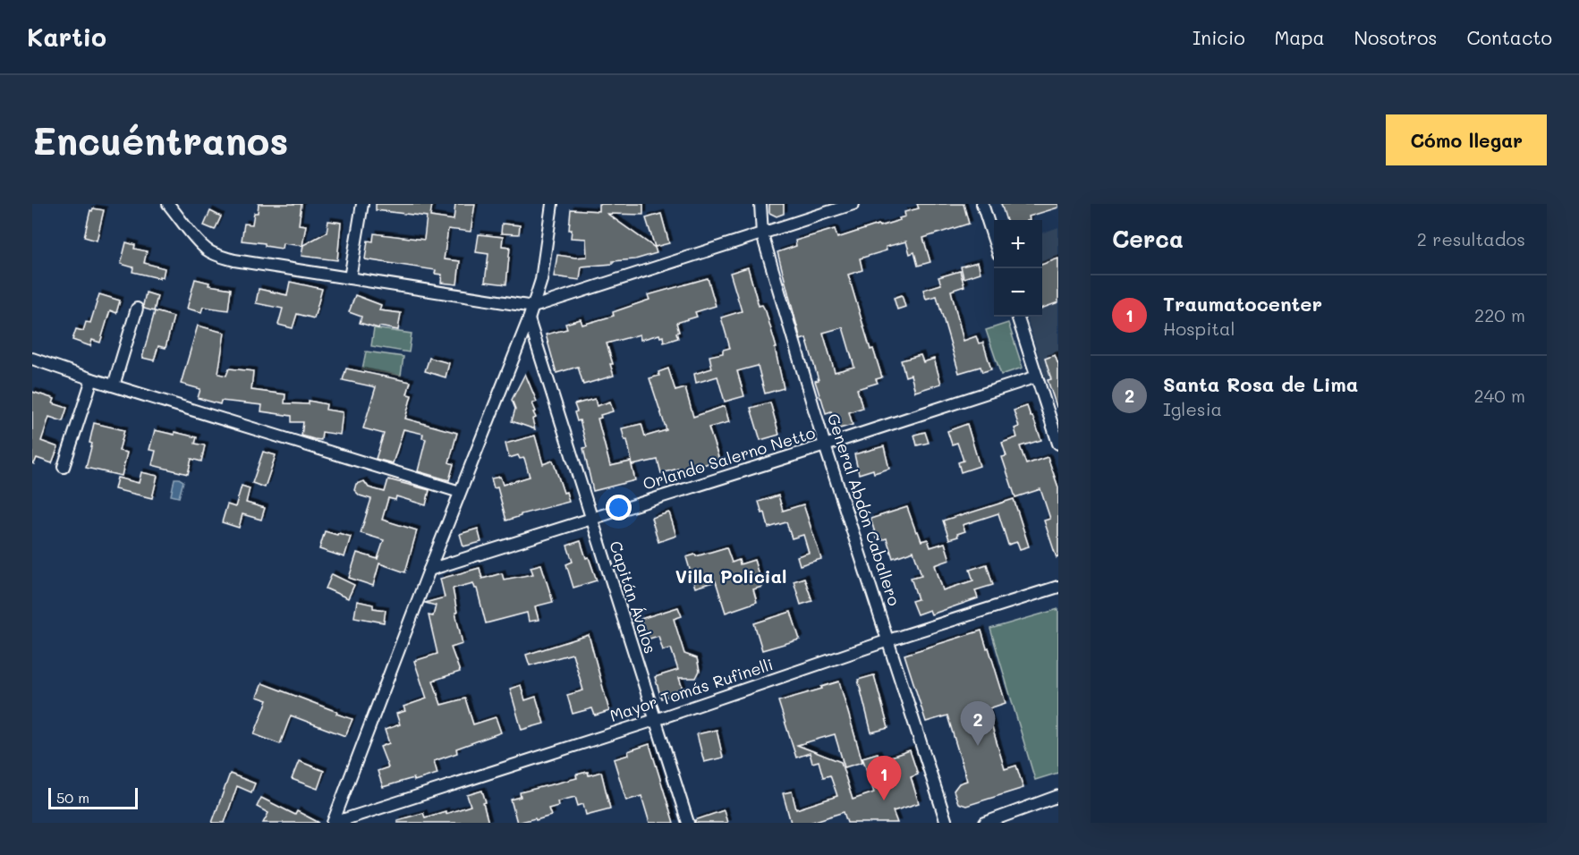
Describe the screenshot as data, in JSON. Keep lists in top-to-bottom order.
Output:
{
  "streets": {
    "street": [
      "Orlando Salerno Netto",
      "General Abdón Caballero",
      "Capitán Ávalos",
      "Mayor Tomás Rufinelli"
    ]
  },
  "crossings": [
    ["Orlando Salerno Netto", "General Abdón Caballero"],
    ["Orlando Salerno Netto", "Capitán Ávalos"],
    ["General Abdón Caballero", "Mayor Tomás Rufinelli"],
    ["Capitán Ávalos", "Mayor Tomás Rufinelli"]
  ],
  "districts": ["Villa Policial"],
  "scale_bar": "50 m",
  "page": {
    "header": "Kartio",
    "nav": [
      "Inicio",
      "Mapa",
      "Nosotros",
      "Contacto"
    ],
    "buttons": "Cómo llegar",
    "title": "Encuéntranos",
    "heading": ["Cerca", "2 resultados"],
    "map_buttons": ["+", "−"],
    "list": [
      {
        "mark": "1",
        "name": "Traumatocenter",
        "note": "Hospital",
        "value": "220 m"
      },
      {
        "mark": "2",
        "name": "Santa Rosa de Lima",
        "note": "Iglesia",
        "value": "240 m"
      }
    ],
    "pins": ["2", "1"],
    "scale": "50 m"
  }
}
